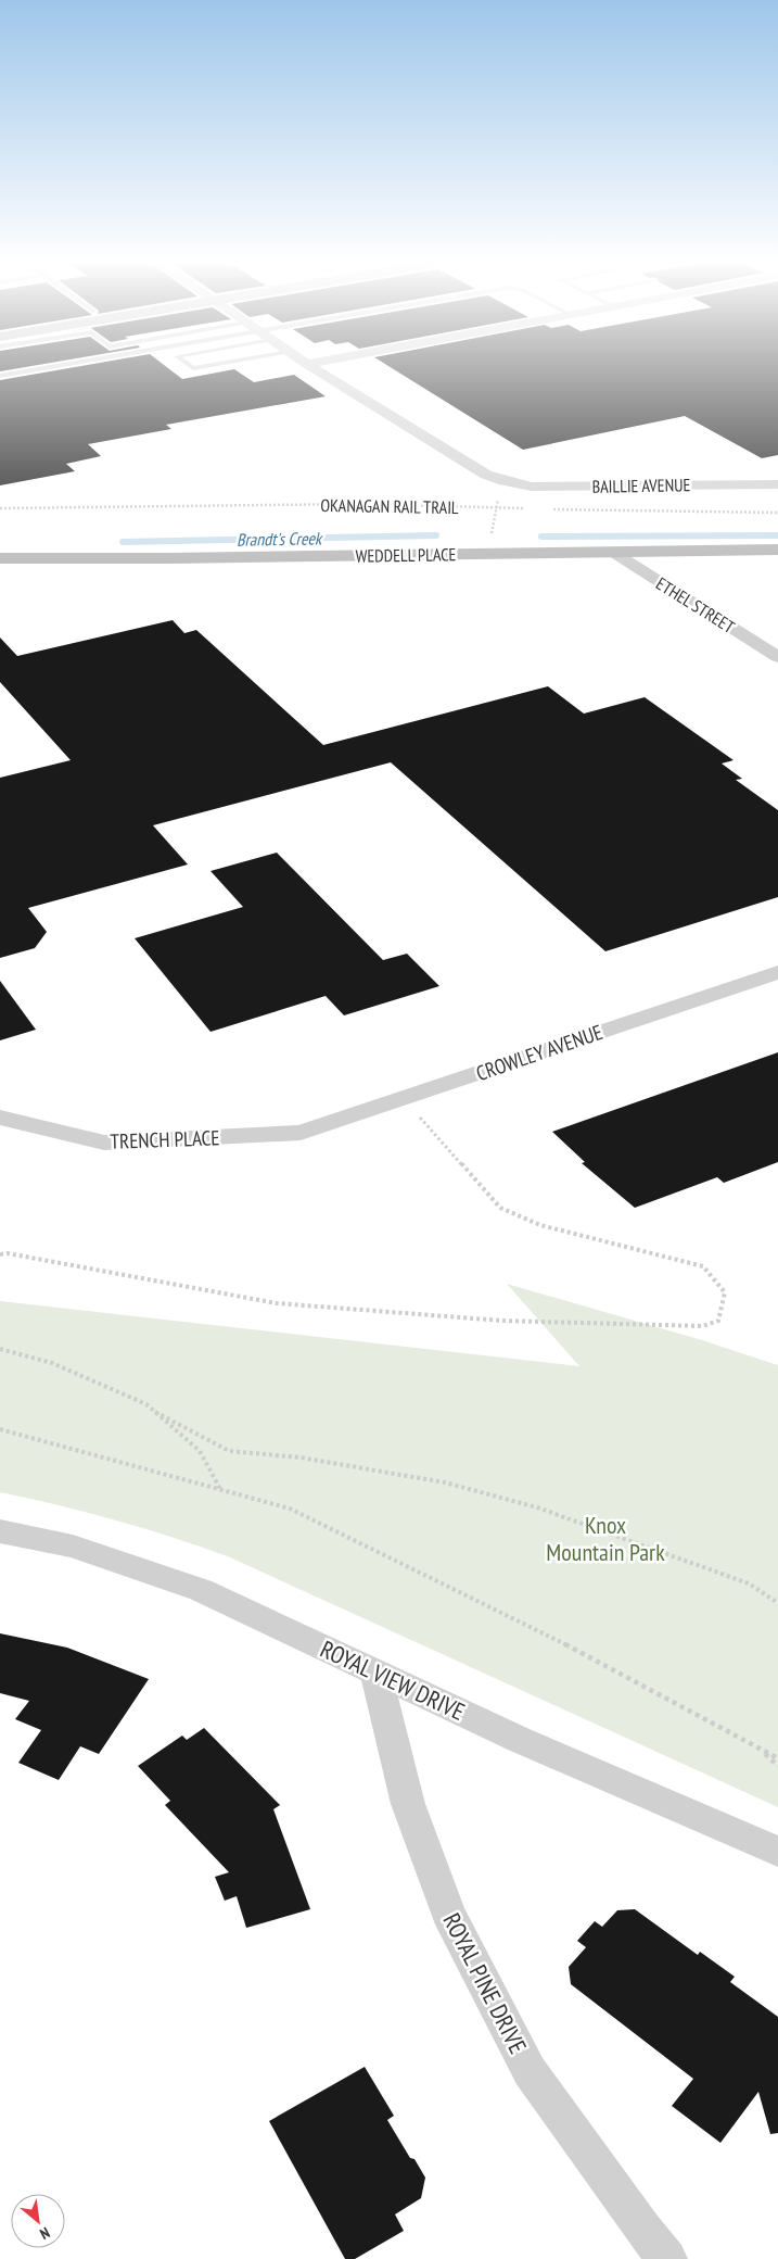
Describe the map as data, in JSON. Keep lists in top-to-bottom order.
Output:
{
  "streets": {
    "main road": ["WEDDELL PLACE"],
    "street": [
      "BAILLIE AVENUE",
      "ETHEL STREET",
      "CROWLEY AVENUE",
      "TRENCH PLACE",
      "ROYAL VIEW DRIVE",
      "ROYAL PINE DRIVE"
    ],
    "path": ["OKANAGAN RAIL TRAIL"]
  },
  "crossings": [
    ["WEDDELL PLACE", "ETHEL STREET"],
    ["CROWLEY AVENUE", "TRENCH PLACE"],
    ["ROYAL VIEW DRIVE", "ROYAL PINE DRIVE"]
  ],
  "water": ["Brandt's Creek"],
  "parks": ["Knox Mountain Park"],
  "north": "bottom right"
}
